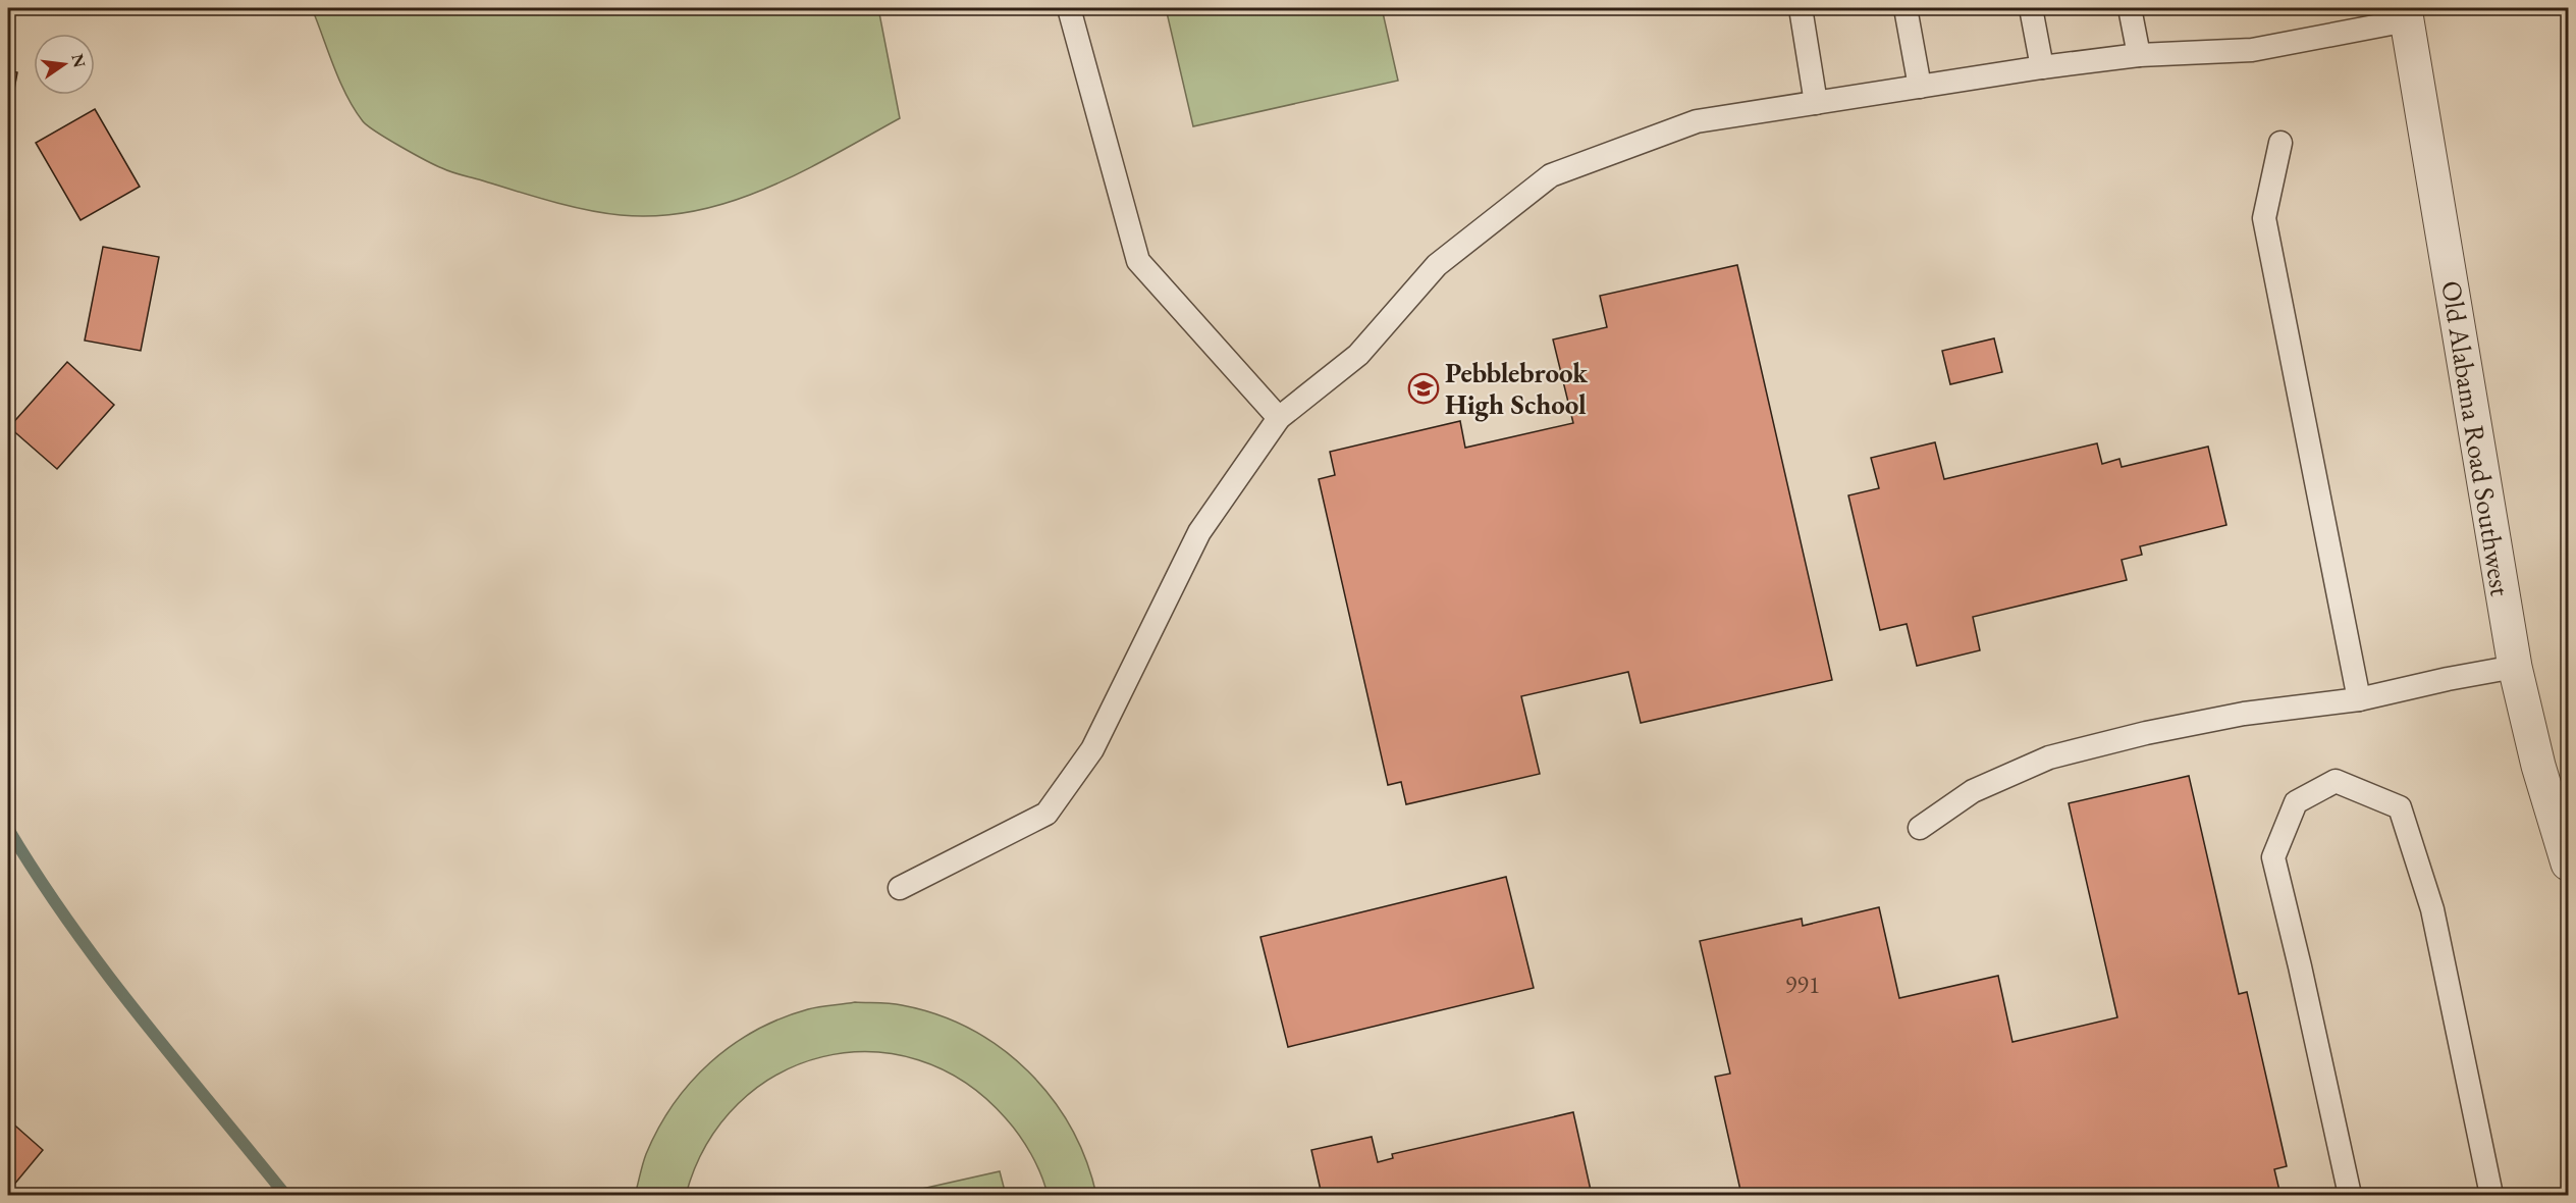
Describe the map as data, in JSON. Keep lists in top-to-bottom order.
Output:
{
  "streets": {
    "street": ["Old Alabama Road Southwest"]
  },
  "places": {
    "school or university": ["Pebblebrook High School"]
  },
  "house_numbers": ["991"],
  "north": "right"
}
